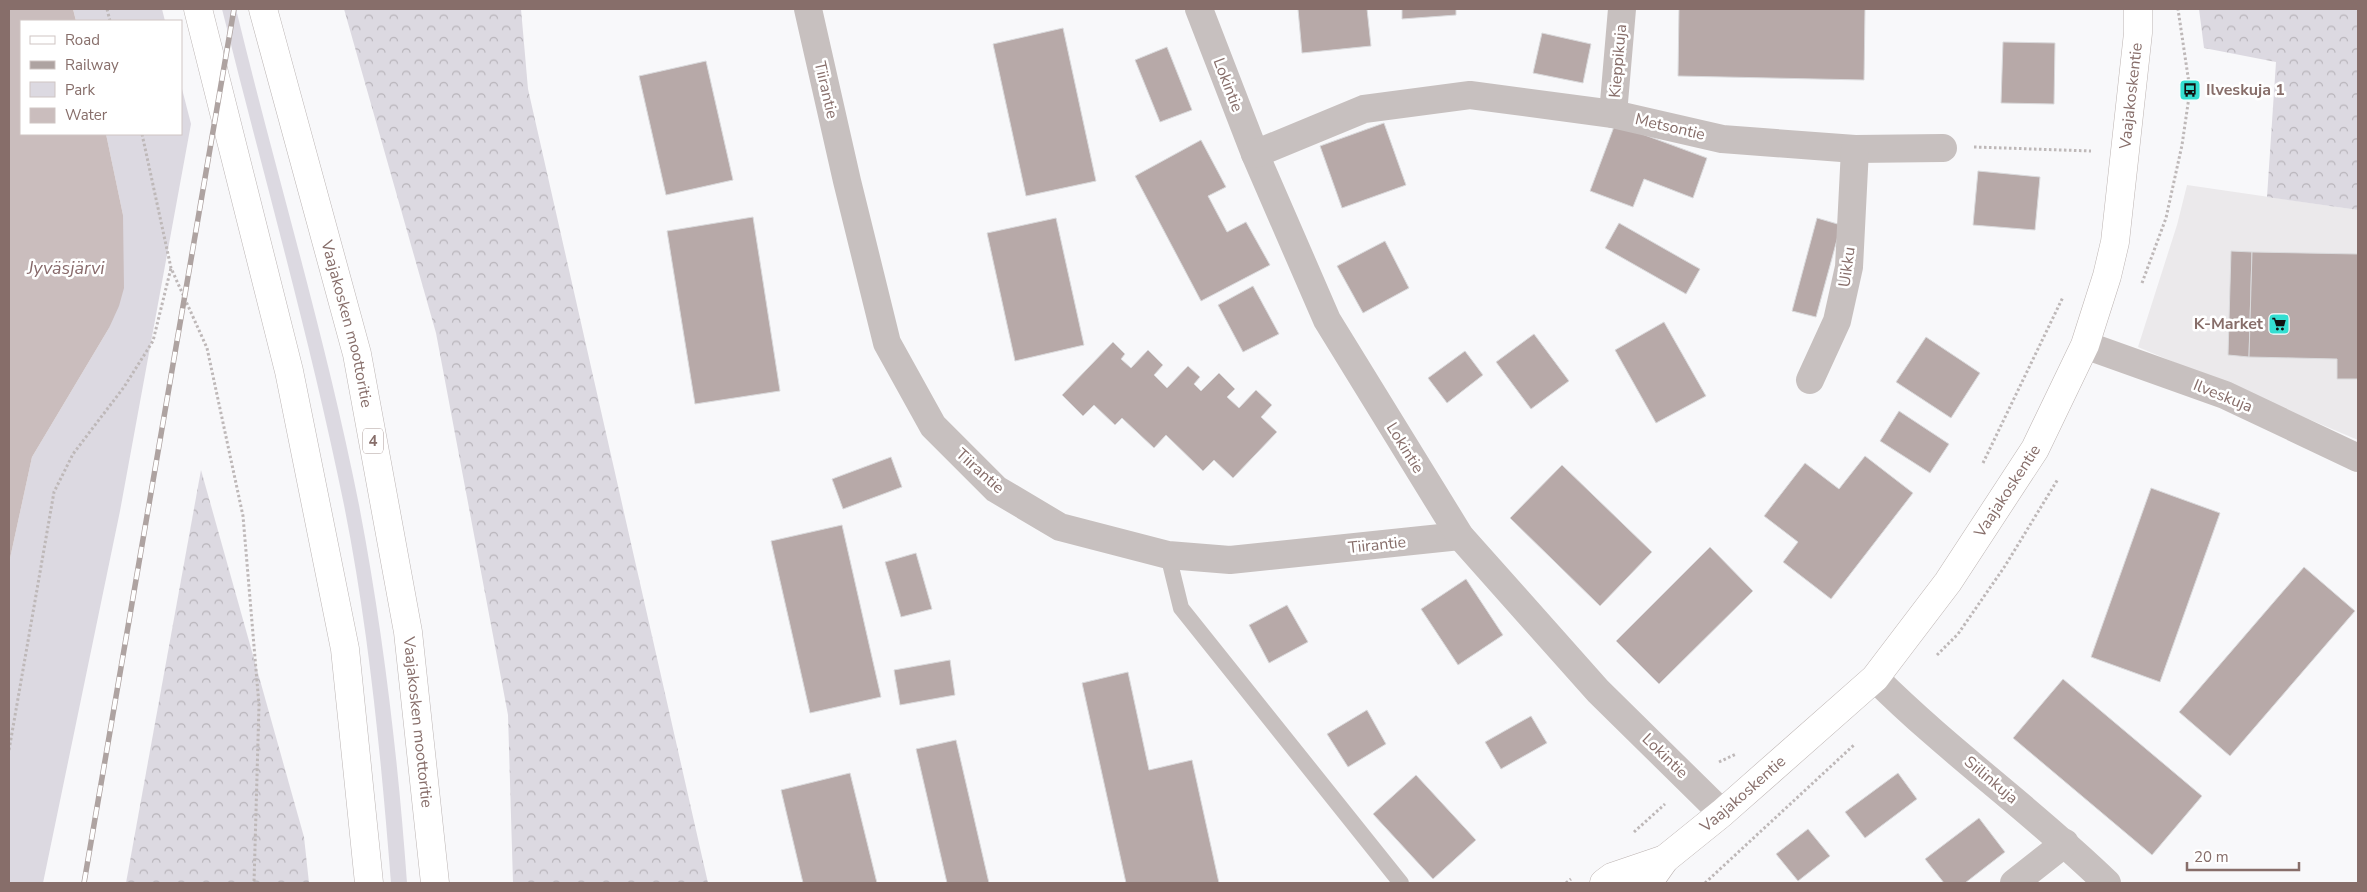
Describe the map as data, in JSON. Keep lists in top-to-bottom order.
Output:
{
  "streets": {
    "main road": ["Vaajakoskentie", "Vaajakosken moottoritie", "4"],
    "street": [
      "Kieppikuja",
      "Lokintie",
      "Tiirantie",
      "Metsontie",
      "Uikku",
      "Ilveskuja",
      "Siilinkuja"
    ]
  },
  "crossings": [
    ["Kieppikuja", "Metsontie"],
    ["Lokintie", "Tiirantie"],
    ["Lokintie", "Vaajakoskentie"],
    ["Lokintie", "Metsontie"],
    ["Vaajakoskentie", "Ilveskuja"],
    ["Vaajakoskentie", "Siilinkuja"],
    ["Metsontie", "Uikku"]
  ],
  "water": ["Jyväsjärvi"],
  "places": {
    "bus stop": ["Ilveskuja 1"],
    "supermarket": ["K-Market"]
  },
  "legend": [
    "Road",
    "Railway",
    "Park",
    "Water"
  ],
  "scale_bar": "20 m"
}
